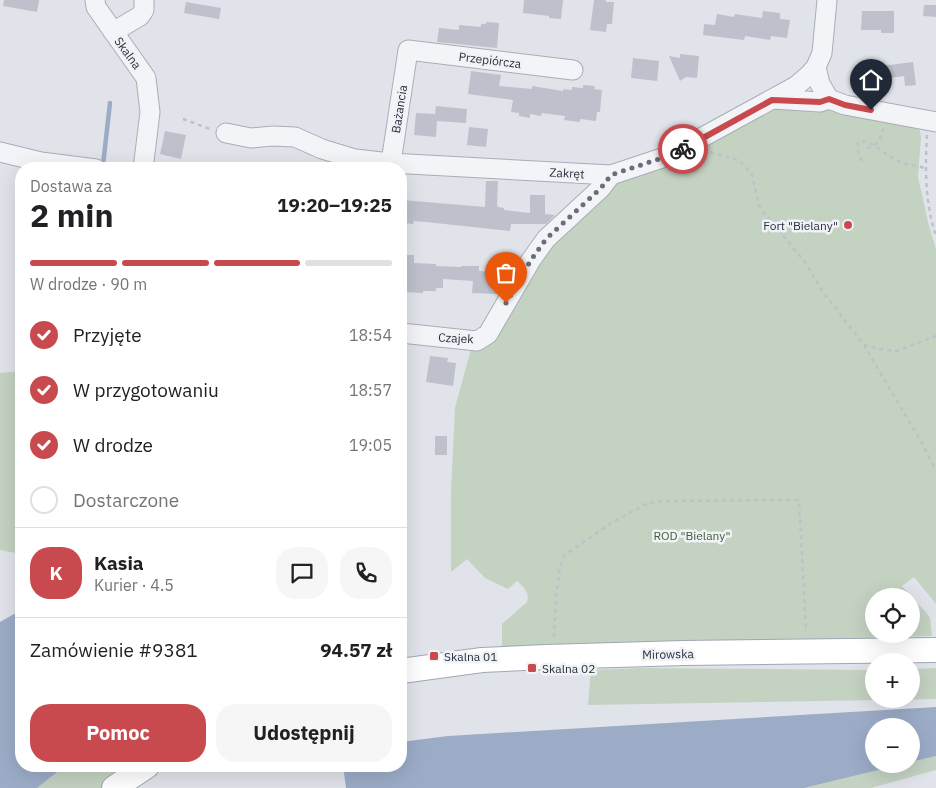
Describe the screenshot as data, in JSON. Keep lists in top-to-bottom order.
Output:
{
  "streets": {
    "main road": ["Mirowska"],
    "street": [
      "Skalna",
      "Przepiórcza",
      "Bażancia",
      "Zakręt",
      "Czajek"
    ]
  },
  "crossings": [
    ["Przepiórcza", "Bażancia"],
    ["Zakręt", "Czajek"]
  ],
  "parks": ["ROD \"Bielany\""],
  "places": {
    "other": ["Fort \"Bielany\""],
    "transit": ["Skalna 01", "Skalna 02"]
  },
  "page": {
    "heading": ["2 min", "Dostawa za", "19:20–19:25"],
    "panel": [
      "Kasia",
      "Kurier · 4.5",
      "Zamówienie #9381",
      "94.57 zł"
    ],
    "bar": "W drodze · 90 m",
    "list": [
      ["Przyjęte", "18:54"],
      ["W przygotowaniu", "18:57"],
      ["W drodze", "19:05"],
      "Dostarczone"
    ],
    "round": "K",
    "map_buttons": ["+", "−"],
    "buttons": ["Pomoc", "Udostępnij"]
  }
}
